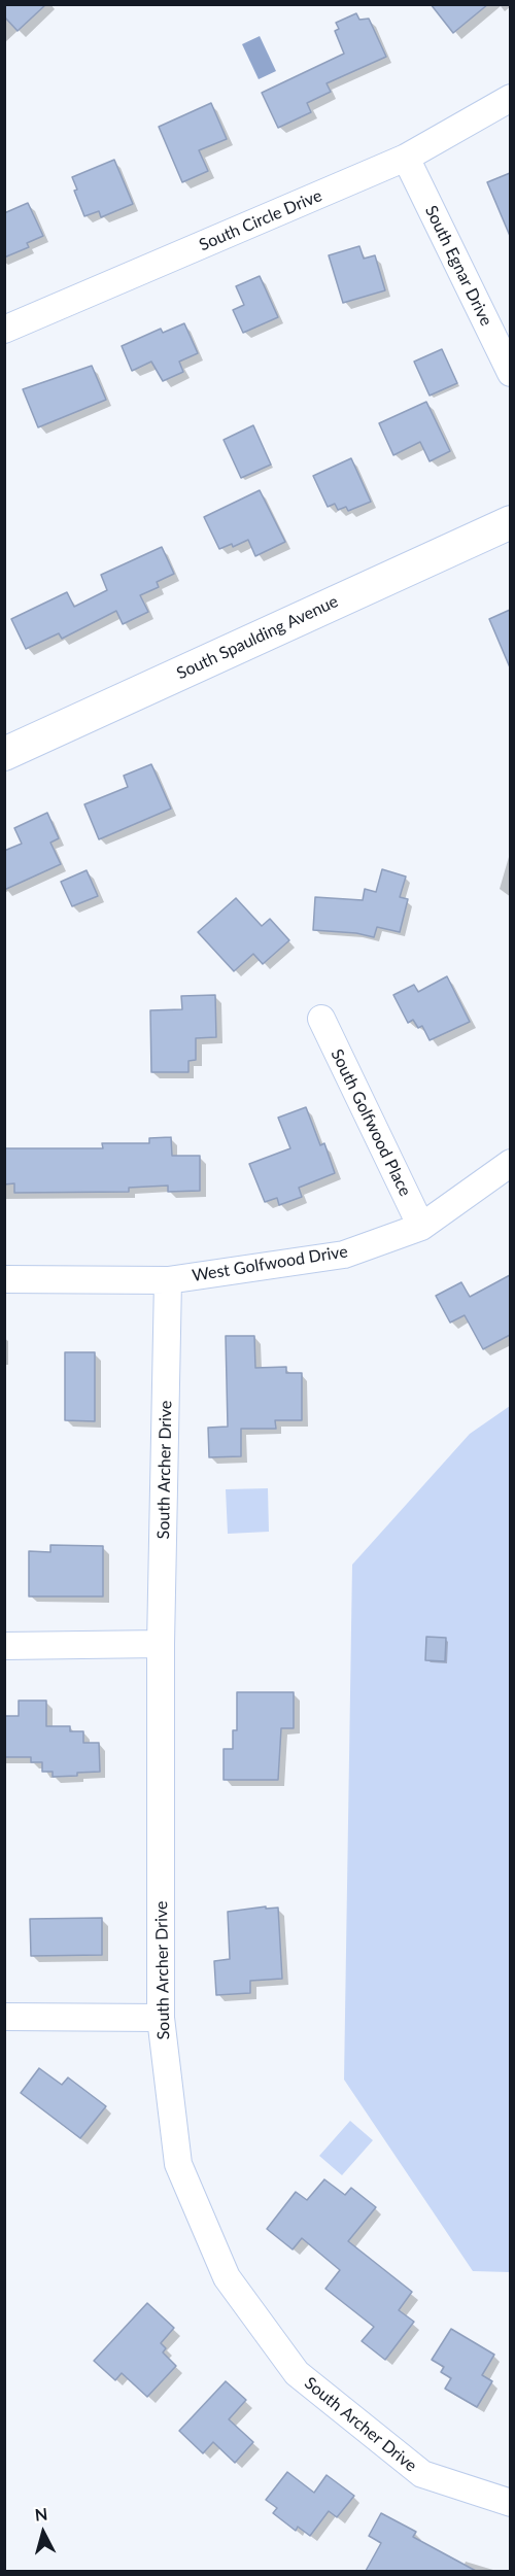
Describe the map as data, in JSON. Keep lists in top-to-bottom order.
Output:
{
  "streets": {
    "street": [
      "South Circle Drive",
      "South Egnar Drive",
      "South Spaulding Avenue",
      "South Golfwood Place",
      "West Golfwood Drive",
      "South Archer Drive"
    ]
  },
  "crossings": [
    ["South Circle Drive", "South Egnar Drive"],
    ["South Golfwood Place", "West Golfwood Drive"],
    ["West Golfwood Drive", "South Archer Drive"]
  ],
  "north": "top"
}
